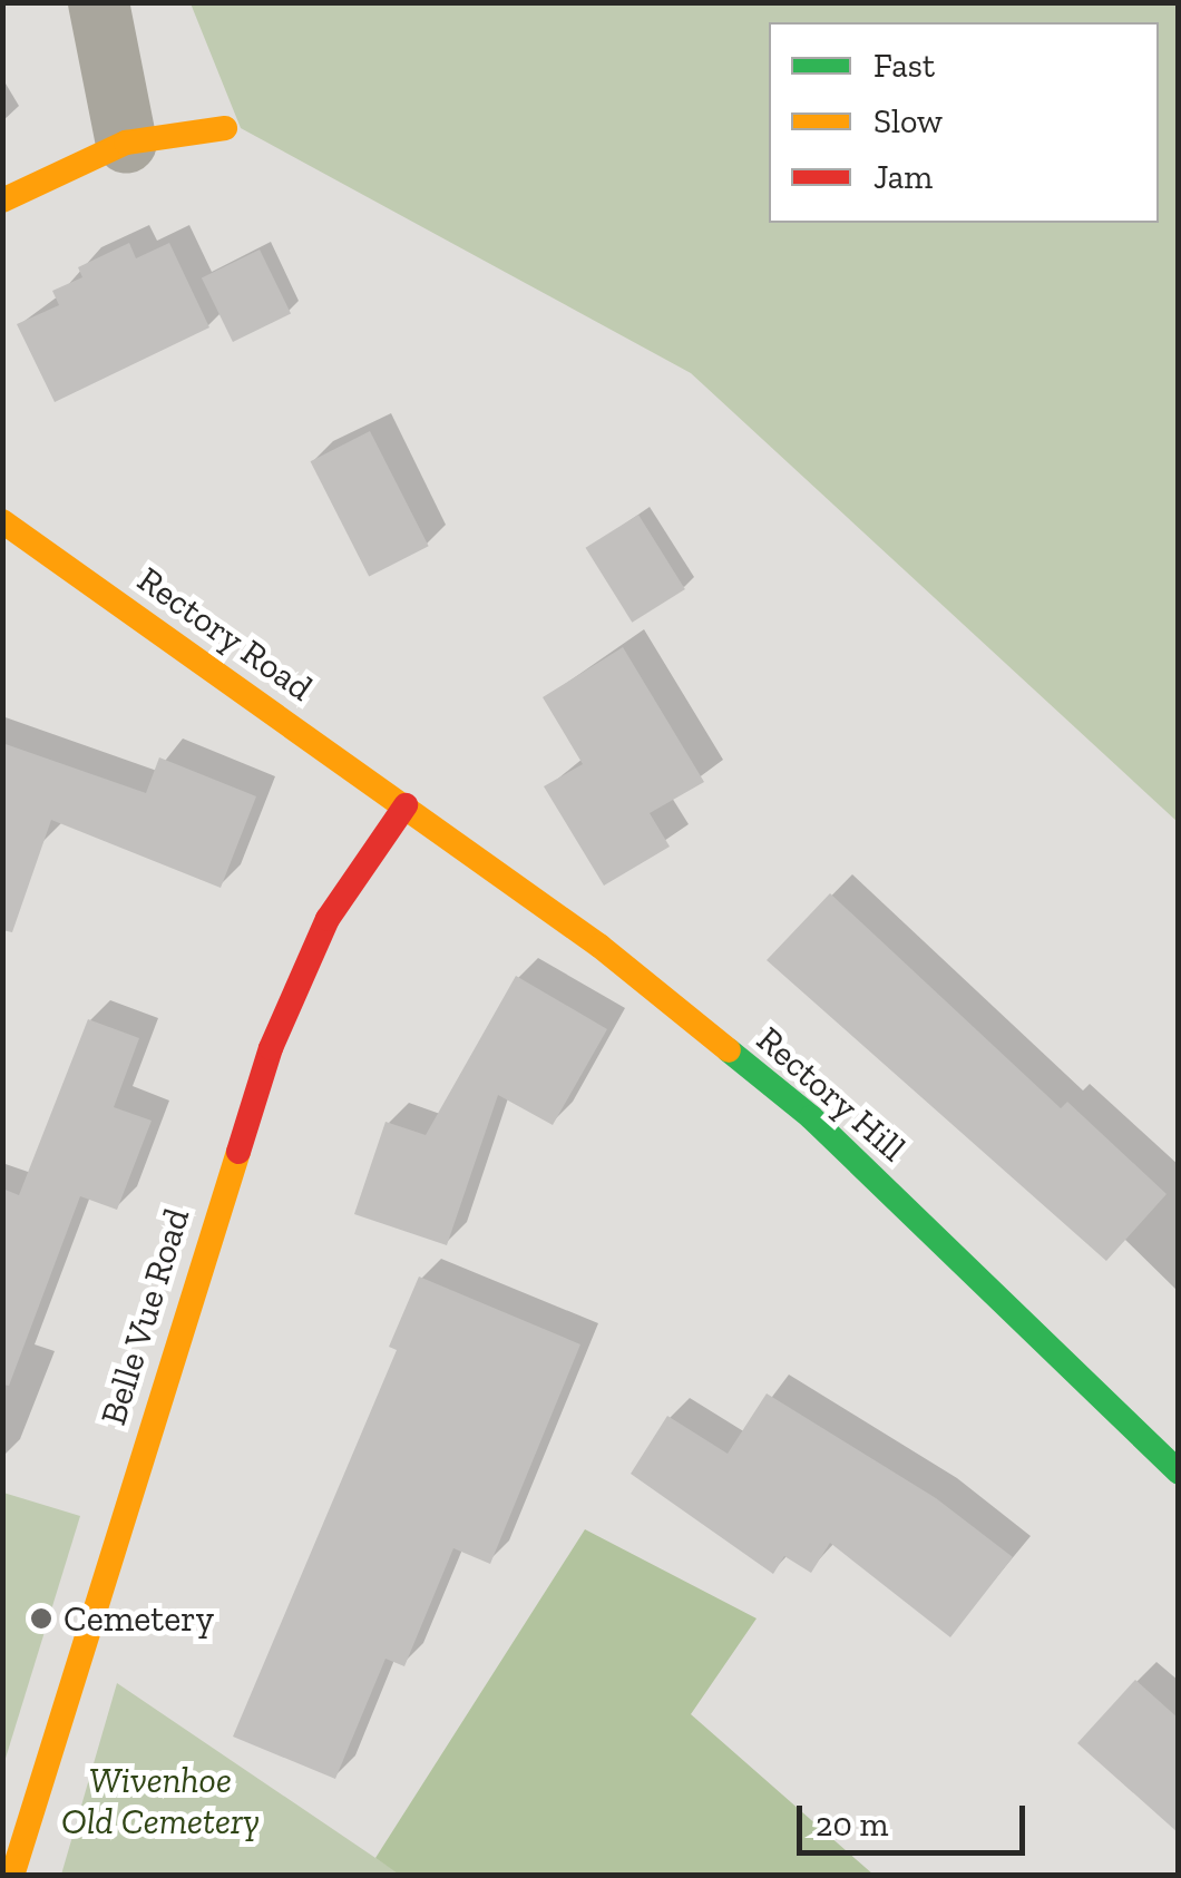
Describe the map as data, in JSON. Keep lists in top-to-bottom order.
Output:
{
  "streets": {
    "street": ["Rectory Road", "Rectory Hill", "Belle Vue Road"]
  },
  "crossings": [
    ["Rectory Road", "Rectory Hill"],
    ["Rectory Road", "Belle Vue Road"],
    ["Rectory Hill", "Belle Vue Road"]
  ],
  "parks": ["Wivenhoe Old Cemetery"],
  "places": ["Cemetery"],
  "legend": ["Fast", "Slow", "Jam"],
  "scale_bar": "20 m"
}
